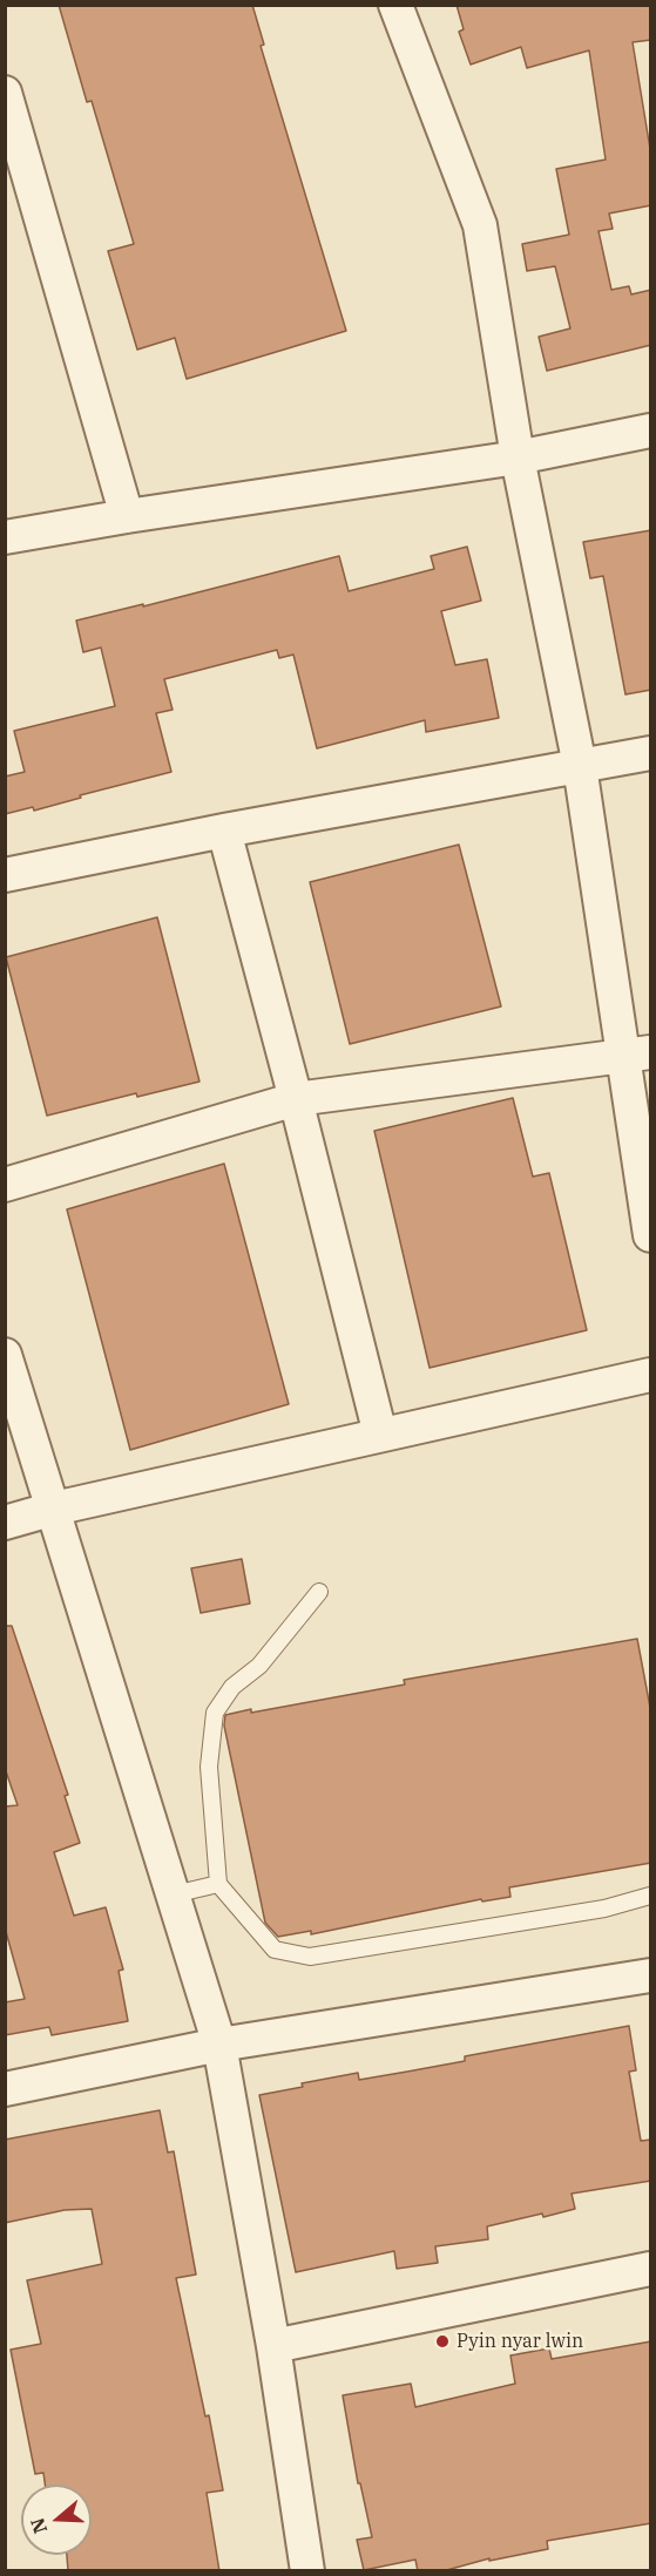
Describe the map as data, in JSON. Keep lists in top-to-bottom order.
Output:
{
  "places": ["Pyin nyar lwin"],
  "north": "left"
}
